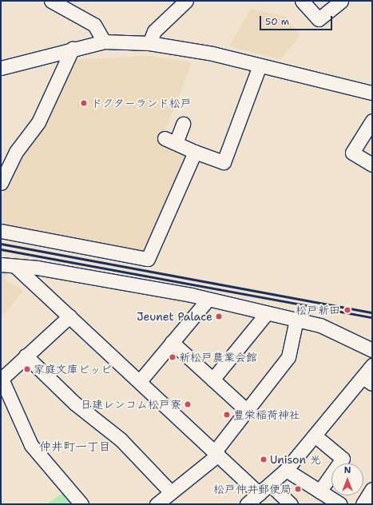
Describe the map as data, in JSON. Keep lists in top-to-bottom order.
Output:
{
  "districts": ["仲井町一丁目"],
  "places": [
    "ドクターランド松戸",
    "松戸新田",
    "Jeunet Palace",
    "新松戸農業会館",
    "家庭文庫ピッピ",
    "日建レンコム松戸寮",
    "豊栄稲荷神社",
    "Unison 光",
    "松戸仲井郵便局"
  ],
  "scale_bar": "50 m",
  "north": "top"
}
